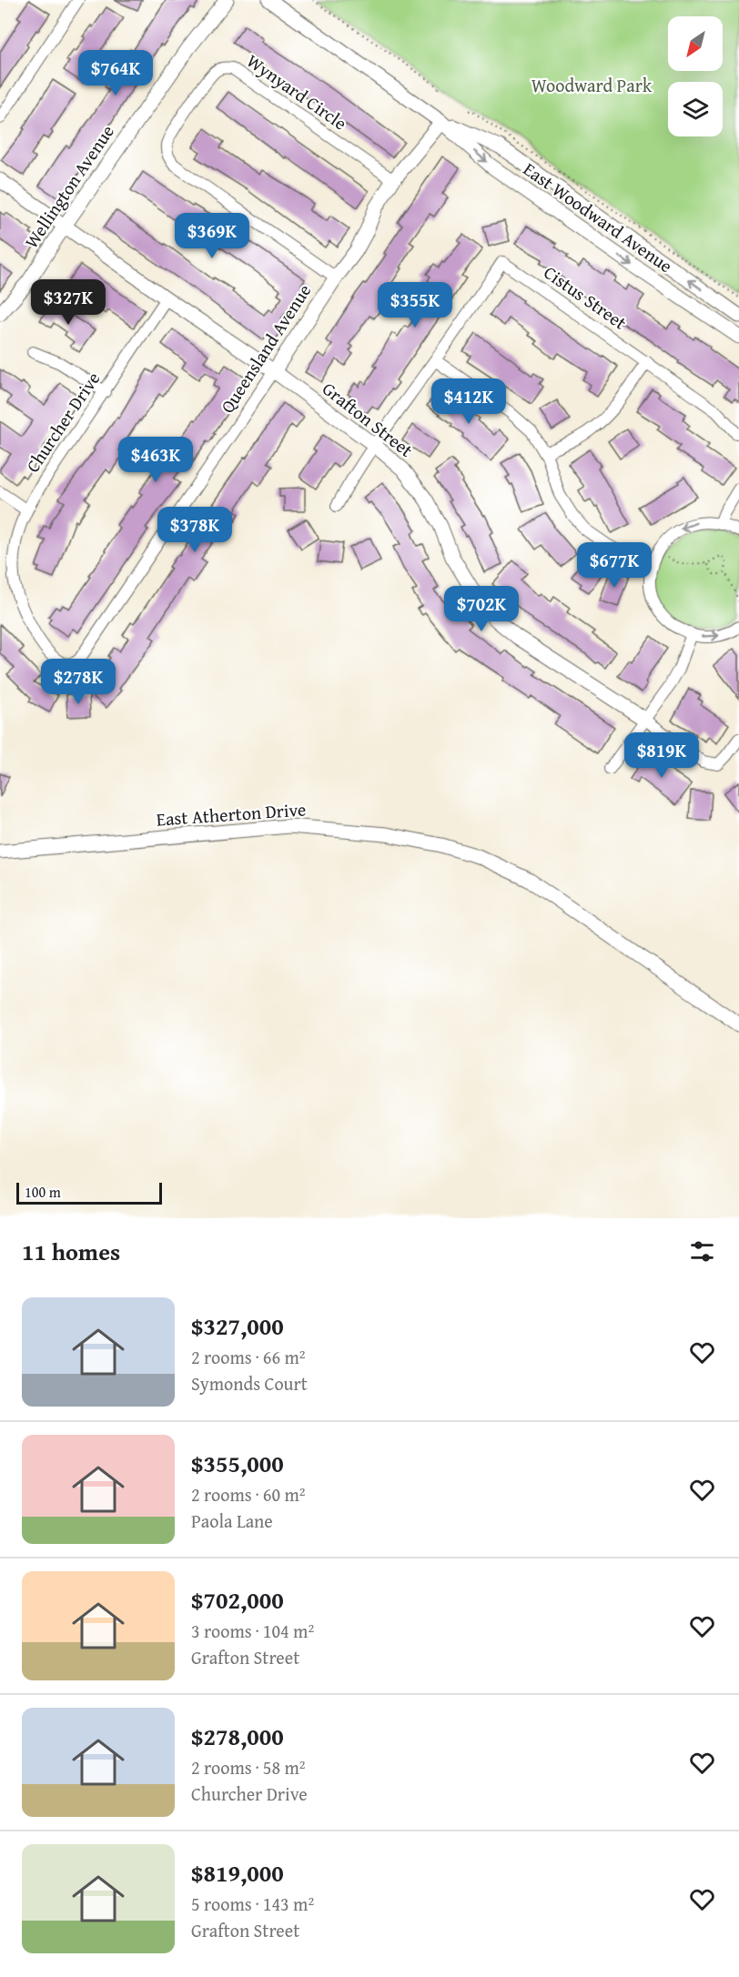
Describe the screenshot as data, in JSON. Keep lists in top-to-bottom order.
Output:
{
  "streets": {
    "street": [
      "Wynyard Circle",
      "Wellington Avenue",
      "East Woodward Avenue",
      "Cistus Street",
      "Queensland Avenue",
      "Grafton Street",
      "Churcher Drive",
      "East Atherton Drive"
    ]
  },
  "crossings": [
    ["Wynyard Circle", "Queensland Avenue"],
    ["Wellington Avenue", "Grafton Street"],
    ["East Woodward Avenue", "Queensland Avenue"],
    ["Queensland Avenue", "Grafton Street"],
    ["Queensland Avenue", "Churcher Drive"],
    ["Grafton Street", "Churcher Drive"]
  ],
  "parks": ["Woodward Park"],
  "scale_bar": "100 m",
  "north": "bottom left",
  "page": {
    "price": [
      "$764K",
      "$369K",
      "$327K",
      "$355K",
      "$412K",
      "$463K",
      "$378K",
      "$677K",
      "$702K",
      "$278K",
      "$819K"
    ],
    "scale": "100 m",
    "heading": "11 homes",
    "list": [
      {
        "name": "$327,000",
        "note": "2 rooms · 66 m² · Symonds Court"
      },
      {
        "name": "$355,000",
        "note": "2 rooms · 60 m² · Paola Lane"
      },
      {
        "name": "$702,000",
        "note": "3 rooms · 104 m² · Grafton Street"
      },
      {
        "name": "$278,000",
        "note": "2 rooms · 58 m² · Churcher Drive"
      },
      {
        "name": "$819,000",
        "note": "5 rooms · 143 m² · Grafton Street"
      }
    ]
  }
}
